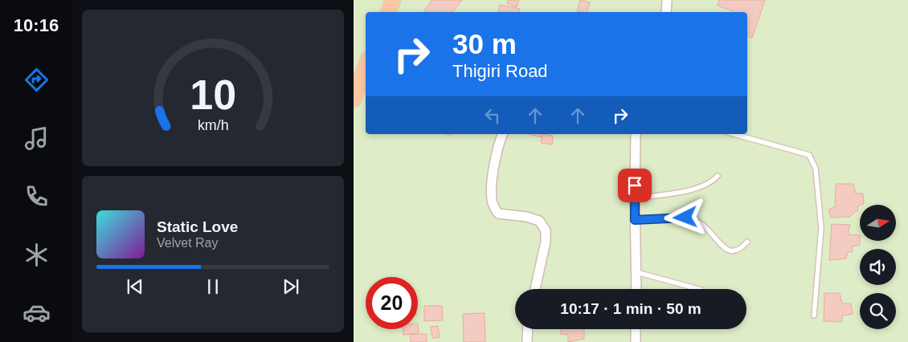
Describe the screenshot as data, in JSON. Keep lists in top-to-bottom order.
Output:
{
  "north": "right",
  "page": {
    "tabs": "10:16",
    "turn": ["30 m", "Thigiri Road"],
    "song": ["Static Love", "Velvet Ray"],
    "limit": "20",
    "trip": "10:17 · 1 min · 50 m",
    "gauge": ["10", "km/h"]
  }
}
